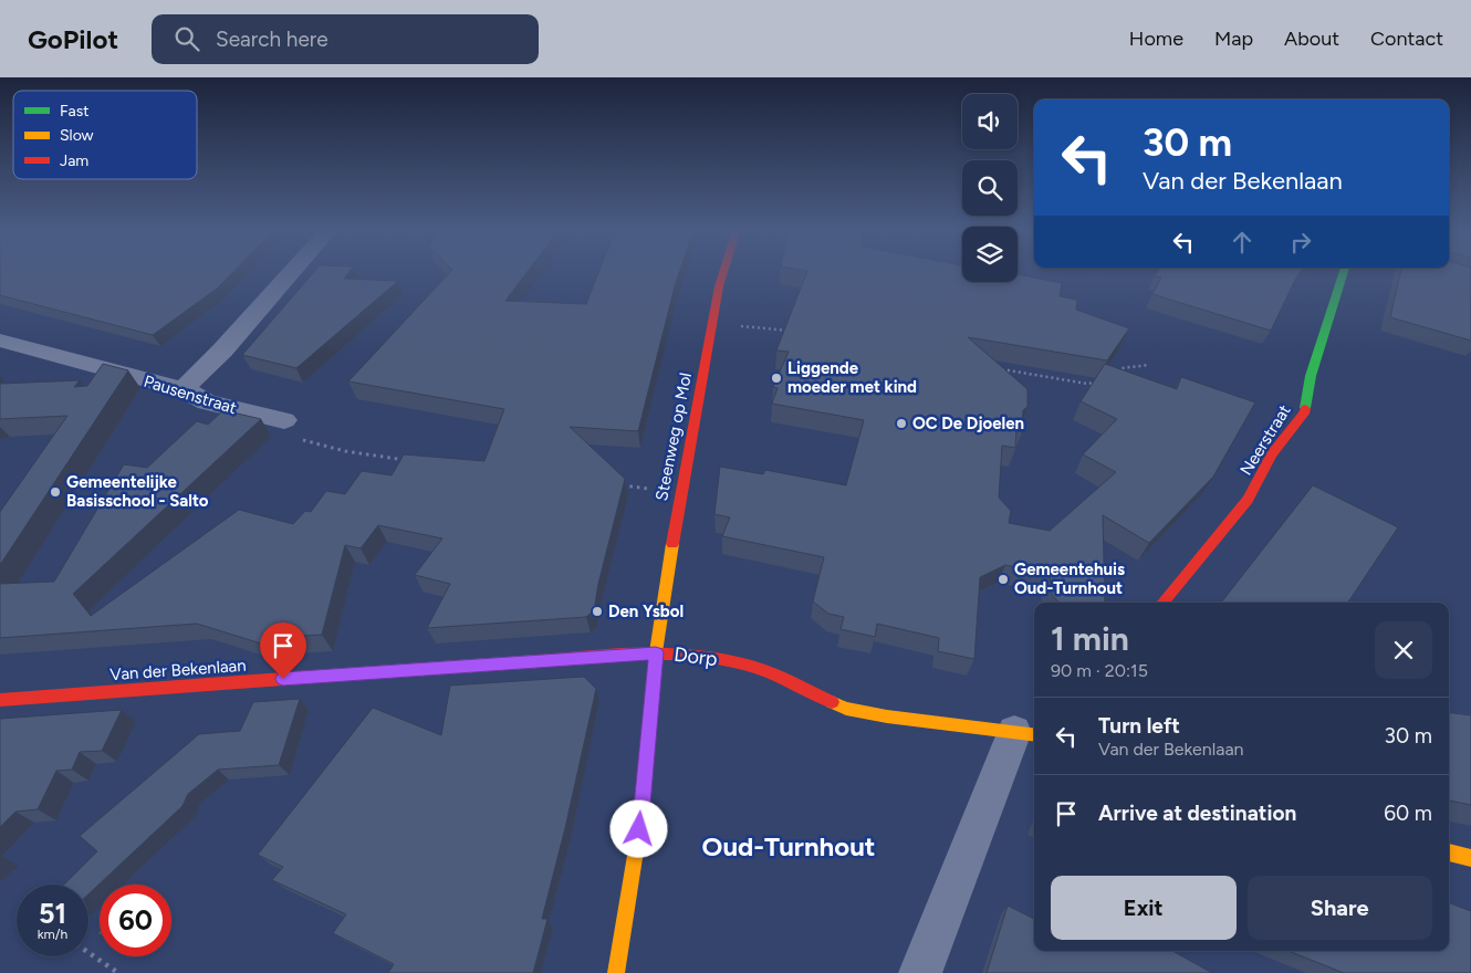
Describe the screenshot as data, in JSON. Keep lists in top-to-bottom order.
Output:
{
  "streets": {
    "street": [
      "Pausenstraat",
      "Steenweg op Mol",
      "Neerstraat",
      "Dorp",
      "Van der Bekenlaan"
    ]
  },
  "crossings": [
    ["Steenweg op Mol", "Dorp"],
    ["Steenweg op Mol", "Van der Bekenlaan"],
    ["Dorp", "Van der Bekenlaan"]
  ],
  "districts": ["Oud-Turnhout"],
  "places": [
    "Liggende moeder met kind",
    "OC De Djoelen",
    "Gemeentelijke Basisschool - Salto",
    "Gemeentehuis Oud-Turnhout",
    "Den Ysbol"
  ],
  "legend": ["Fast", "Slow", "Jam"],
  "page": {
    "header": "GoPilot",
    "search": "Search here",
    "nav": [
      "Home",
      "Map",
      "About",
      "Contact"
    ],
    "turn": ["30 m", "Van der Bekenlaan"],
    "heading": ["1 min", "90 m · 20:15"],
    "list": [
      {
        "name": "Turn left",
        "note": "Van der Bekenlaan",
        "value": "30 m"
      },
      {
        "name": "Arrive at destination",
        "value": "60 m"
      }
    ],
    "buttons": ["Exit", "Share"],
    "speed": "51 km/h",
    "limit": "60"
  }
}
